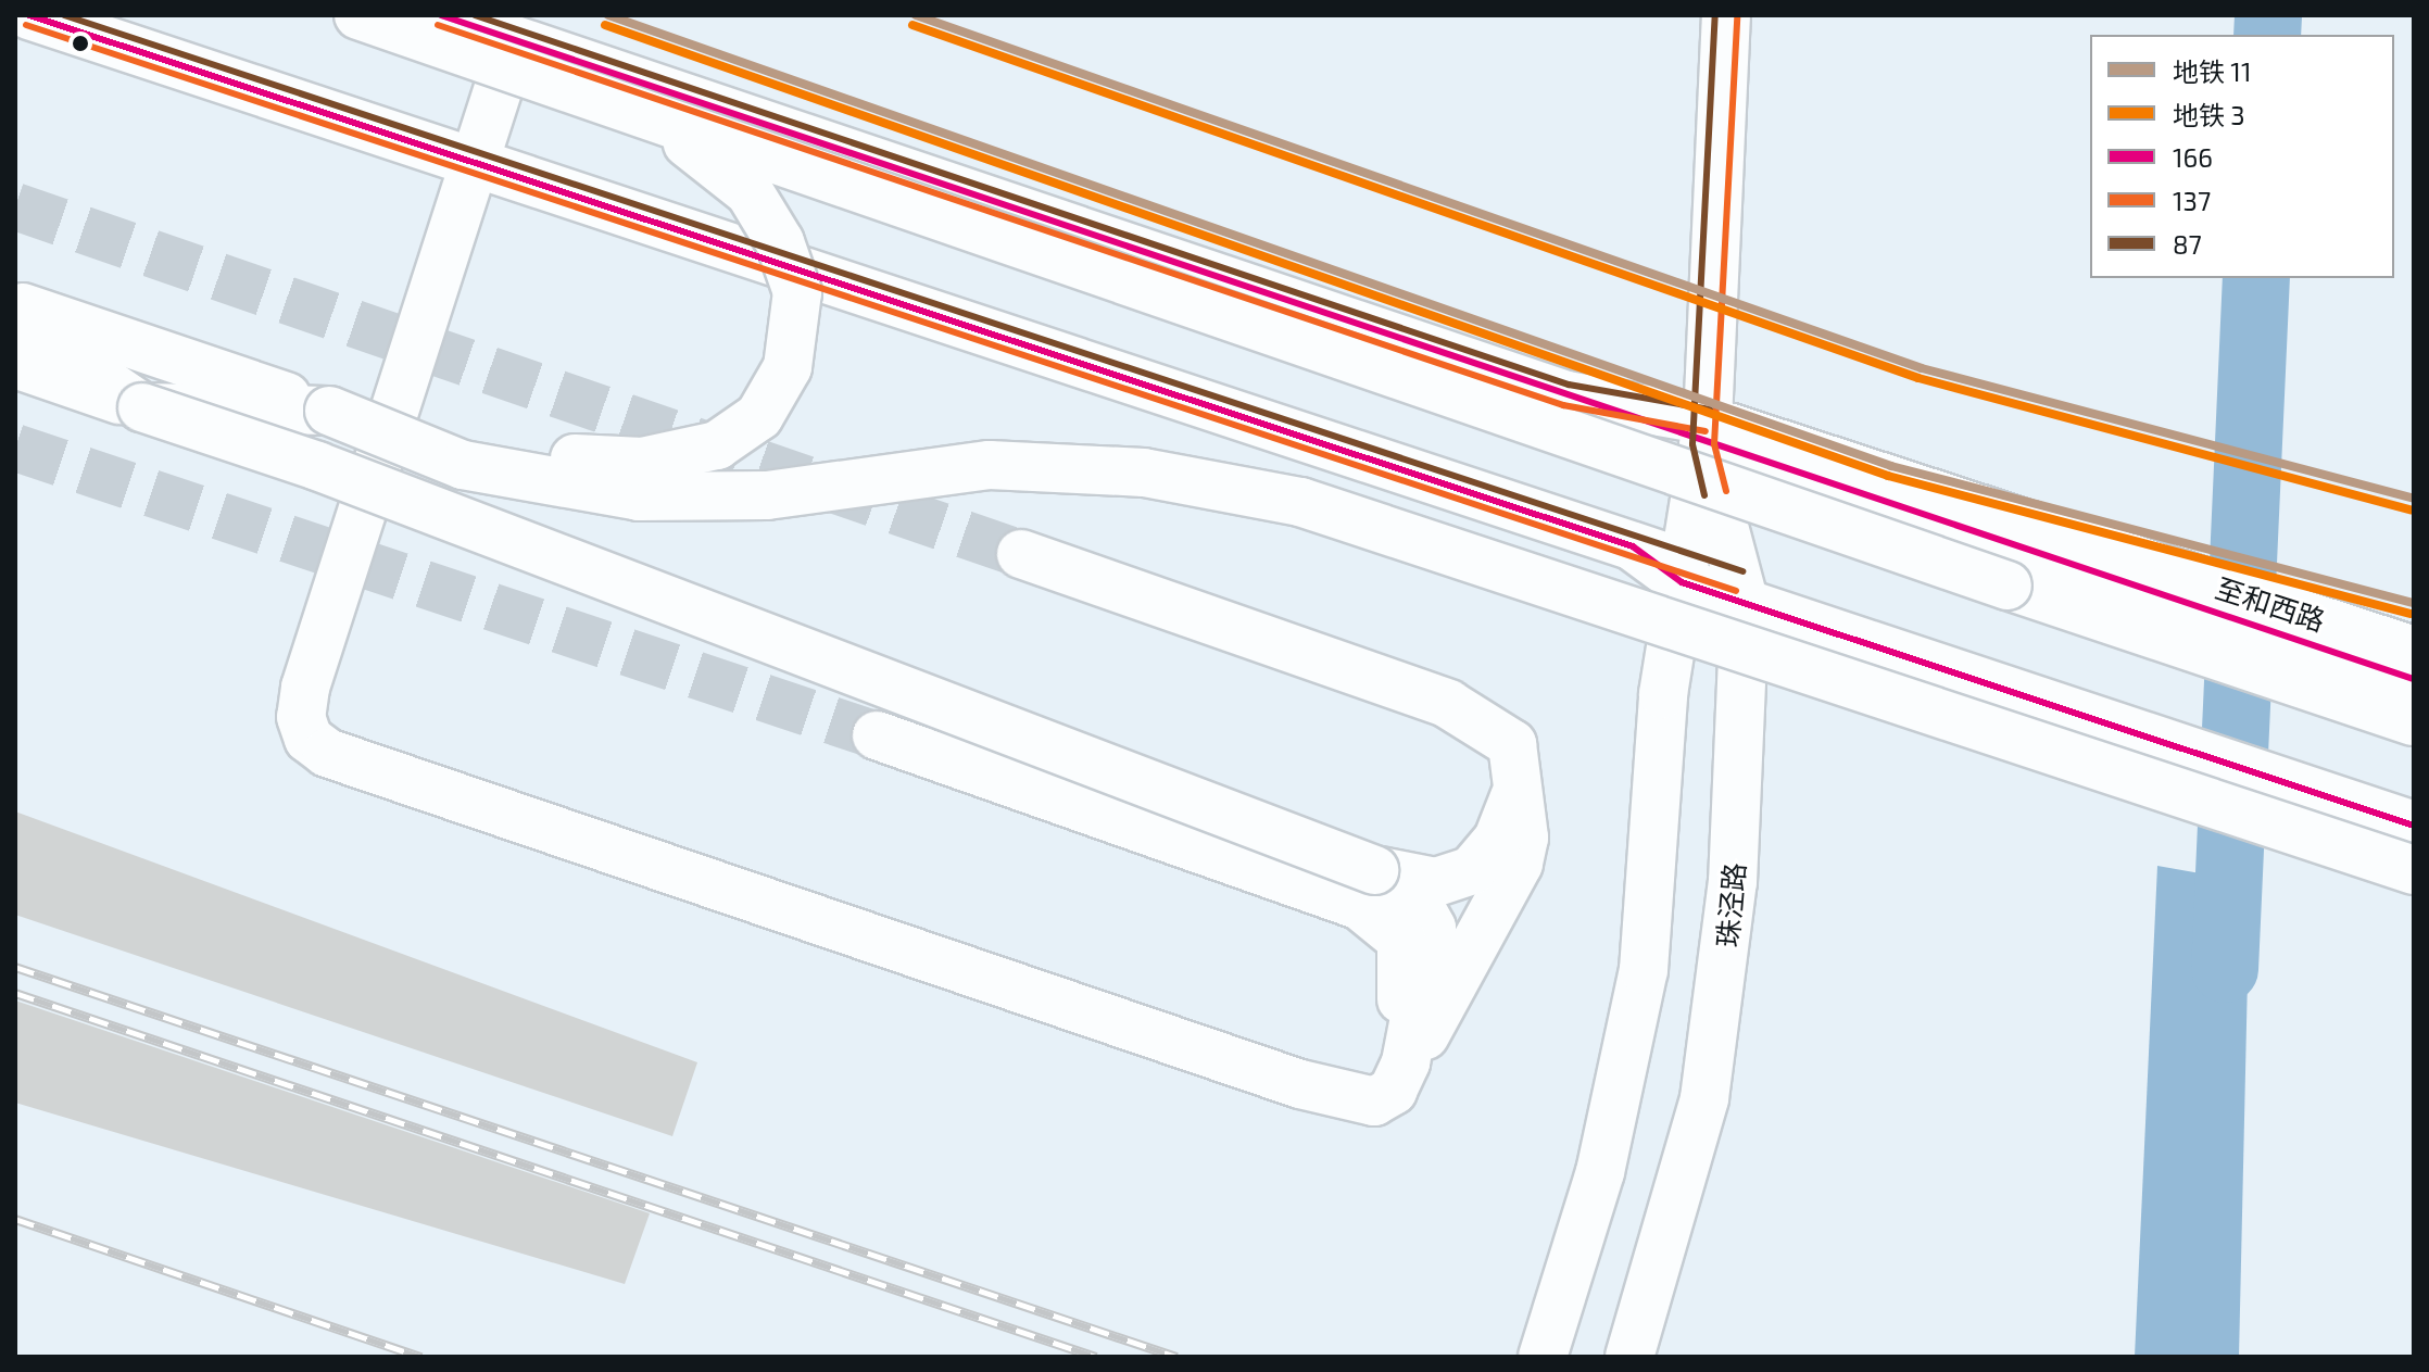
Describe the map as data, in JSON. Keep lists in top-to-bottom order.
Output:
{
  "streets": {
    "main road": ["至和西路", "珠泾路"]
  },
  "lines": [
    "metro line 11",
    "transit line 166",
    "transit line 87",
    "transit line 137",
    "metro line 3"
  ],
  "legend": [
    "地铁 11",
    "地铁 3",
    "166",
    "137",
    "87"
  ]
}
